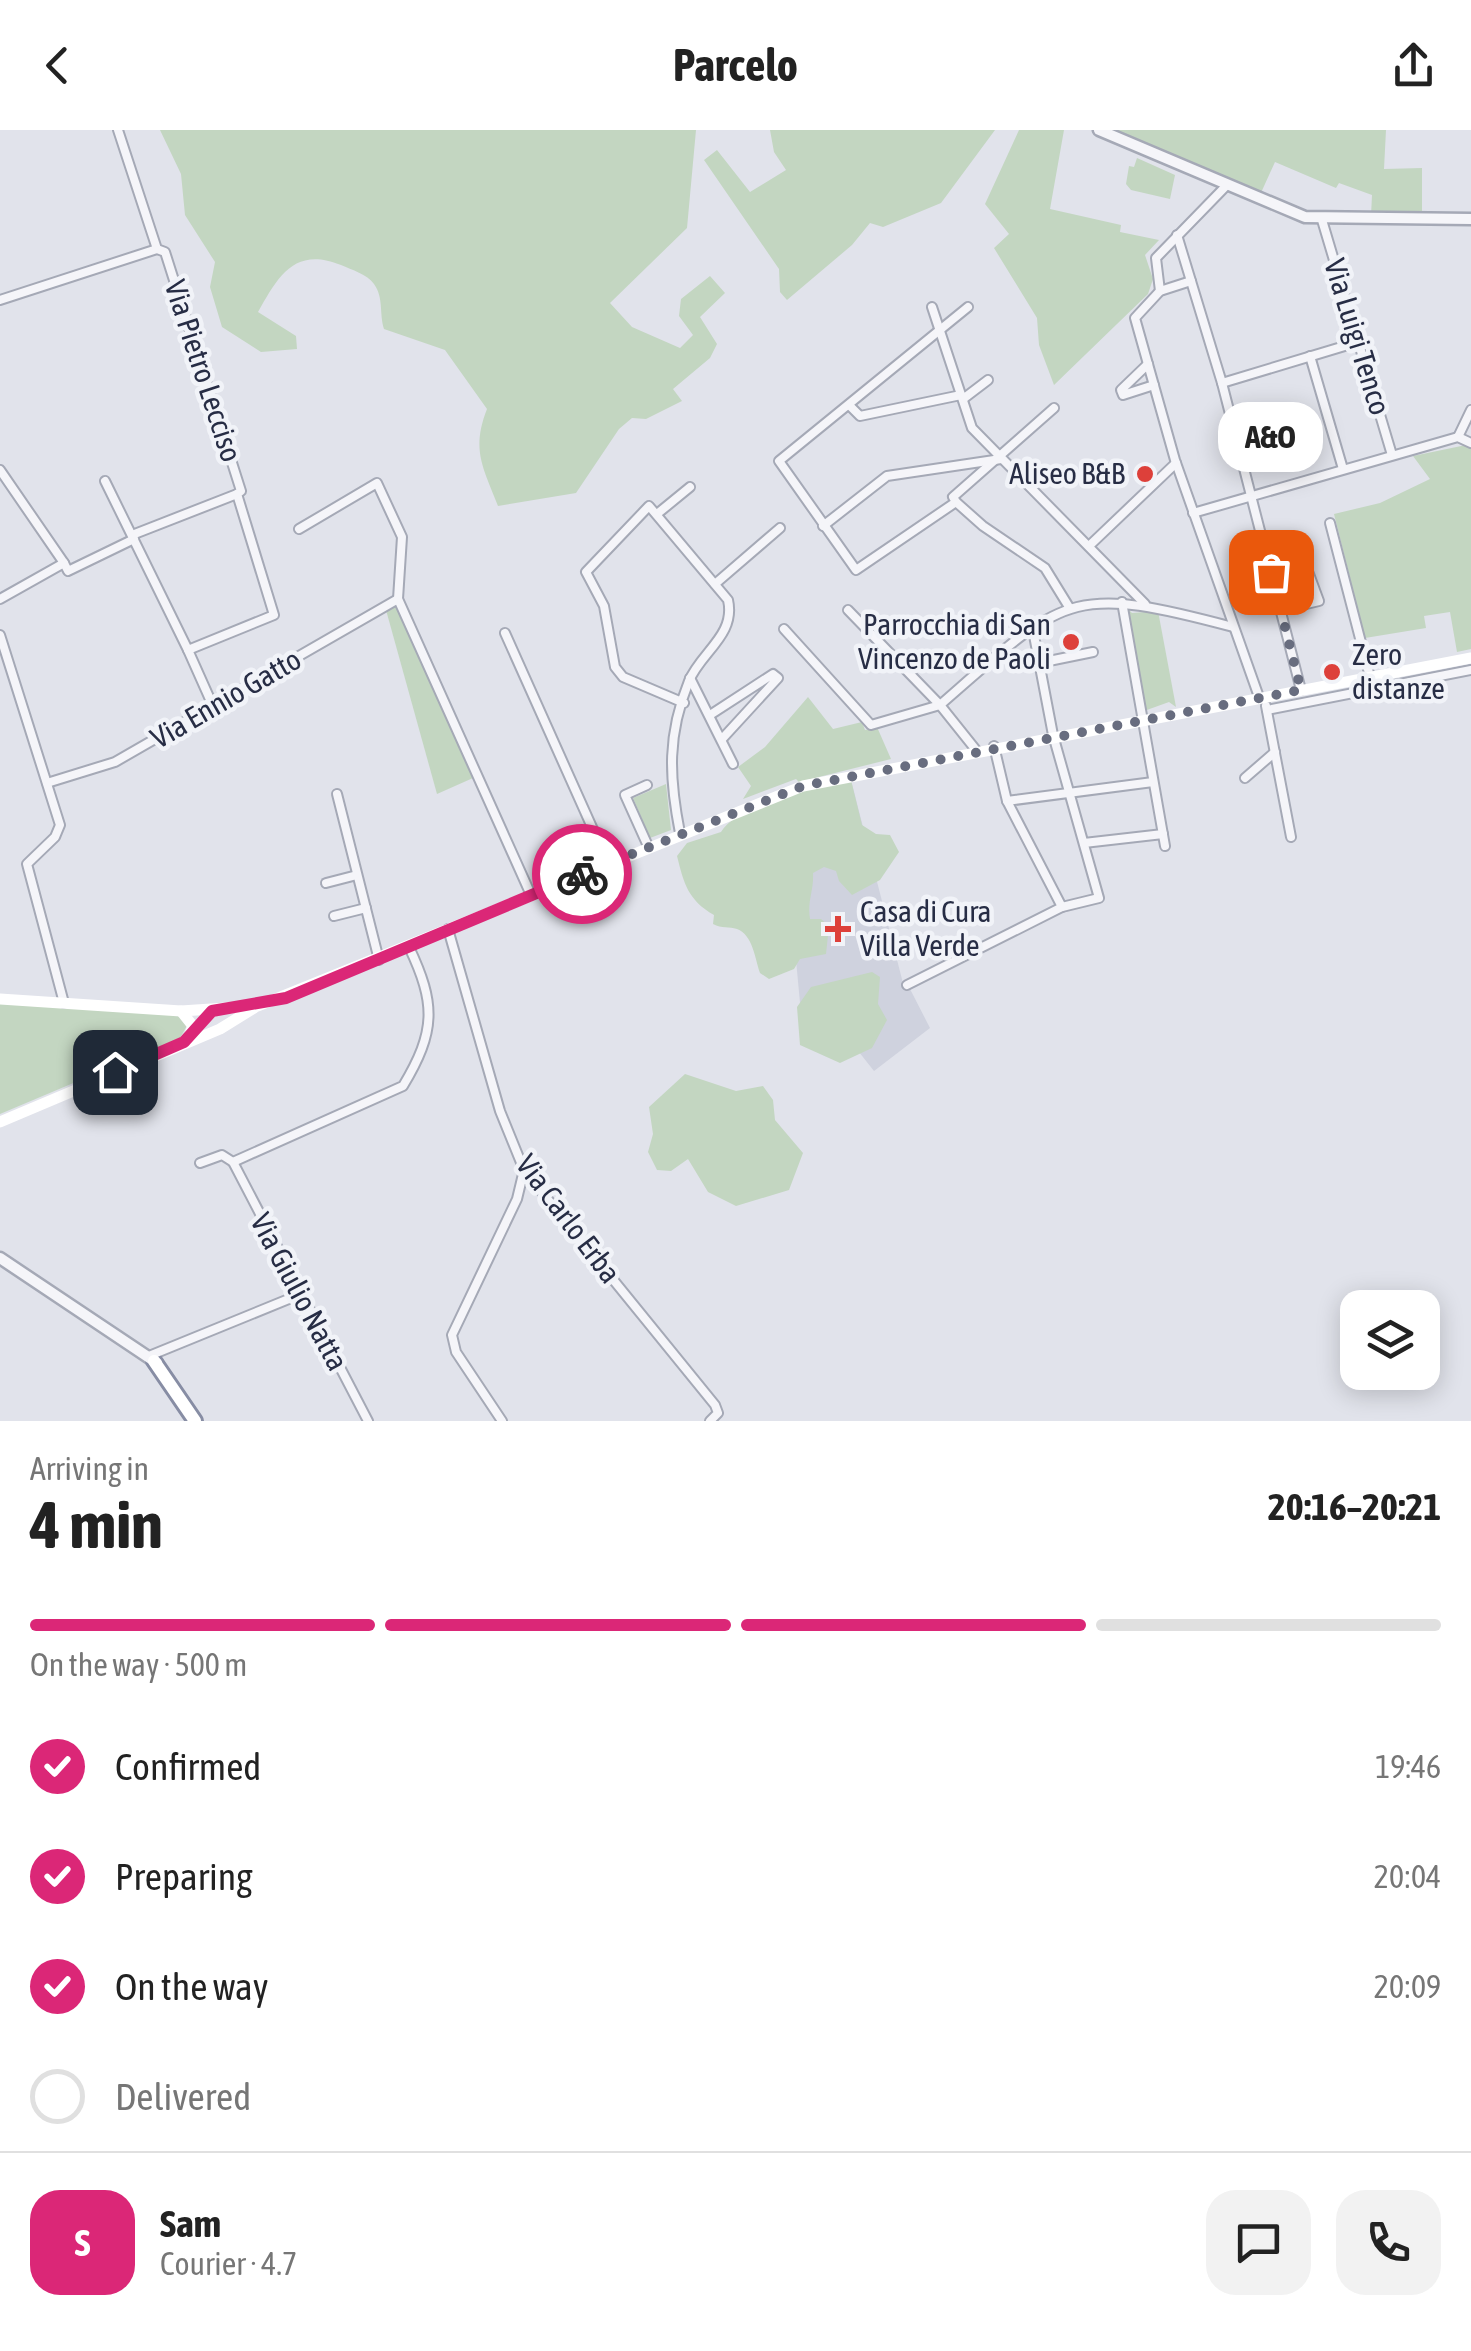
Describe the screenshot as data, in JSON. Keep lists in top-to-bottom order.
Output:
{
  "streets": {
    "street": [
      "Via Luigi Tenco",
      "Via Pietro Lecciso",
      "Via Ennio Gatto",
      "Via Carlo Erba",
      "Via Giulio Natta"
    ]
  },
  "places": {
    "other": [
      "Aliseo B&B",
      "A&O",
      "Parrocchia di San Vincenzo de Paoli",
      "Zero distanze"
    ],
    "health": ["Casa di Cura Villa Verde"]
  },
  "page": {
    "header": "Parcelo",
    "bubble": "A&O",
    "heading": ["4 min", "Arriving in", "20:16–20:21"],
    "panel": ["Sam", "Courier · 4.7"],
    "bar": "On the way · 500 m",
    "list": [
      ["Confirmed", "19:46"],
      ["Preparing", "20:04"],
      ["On the way", "20:09"],
      "Delivered"
    ],
    "round": "S"
  }
}
